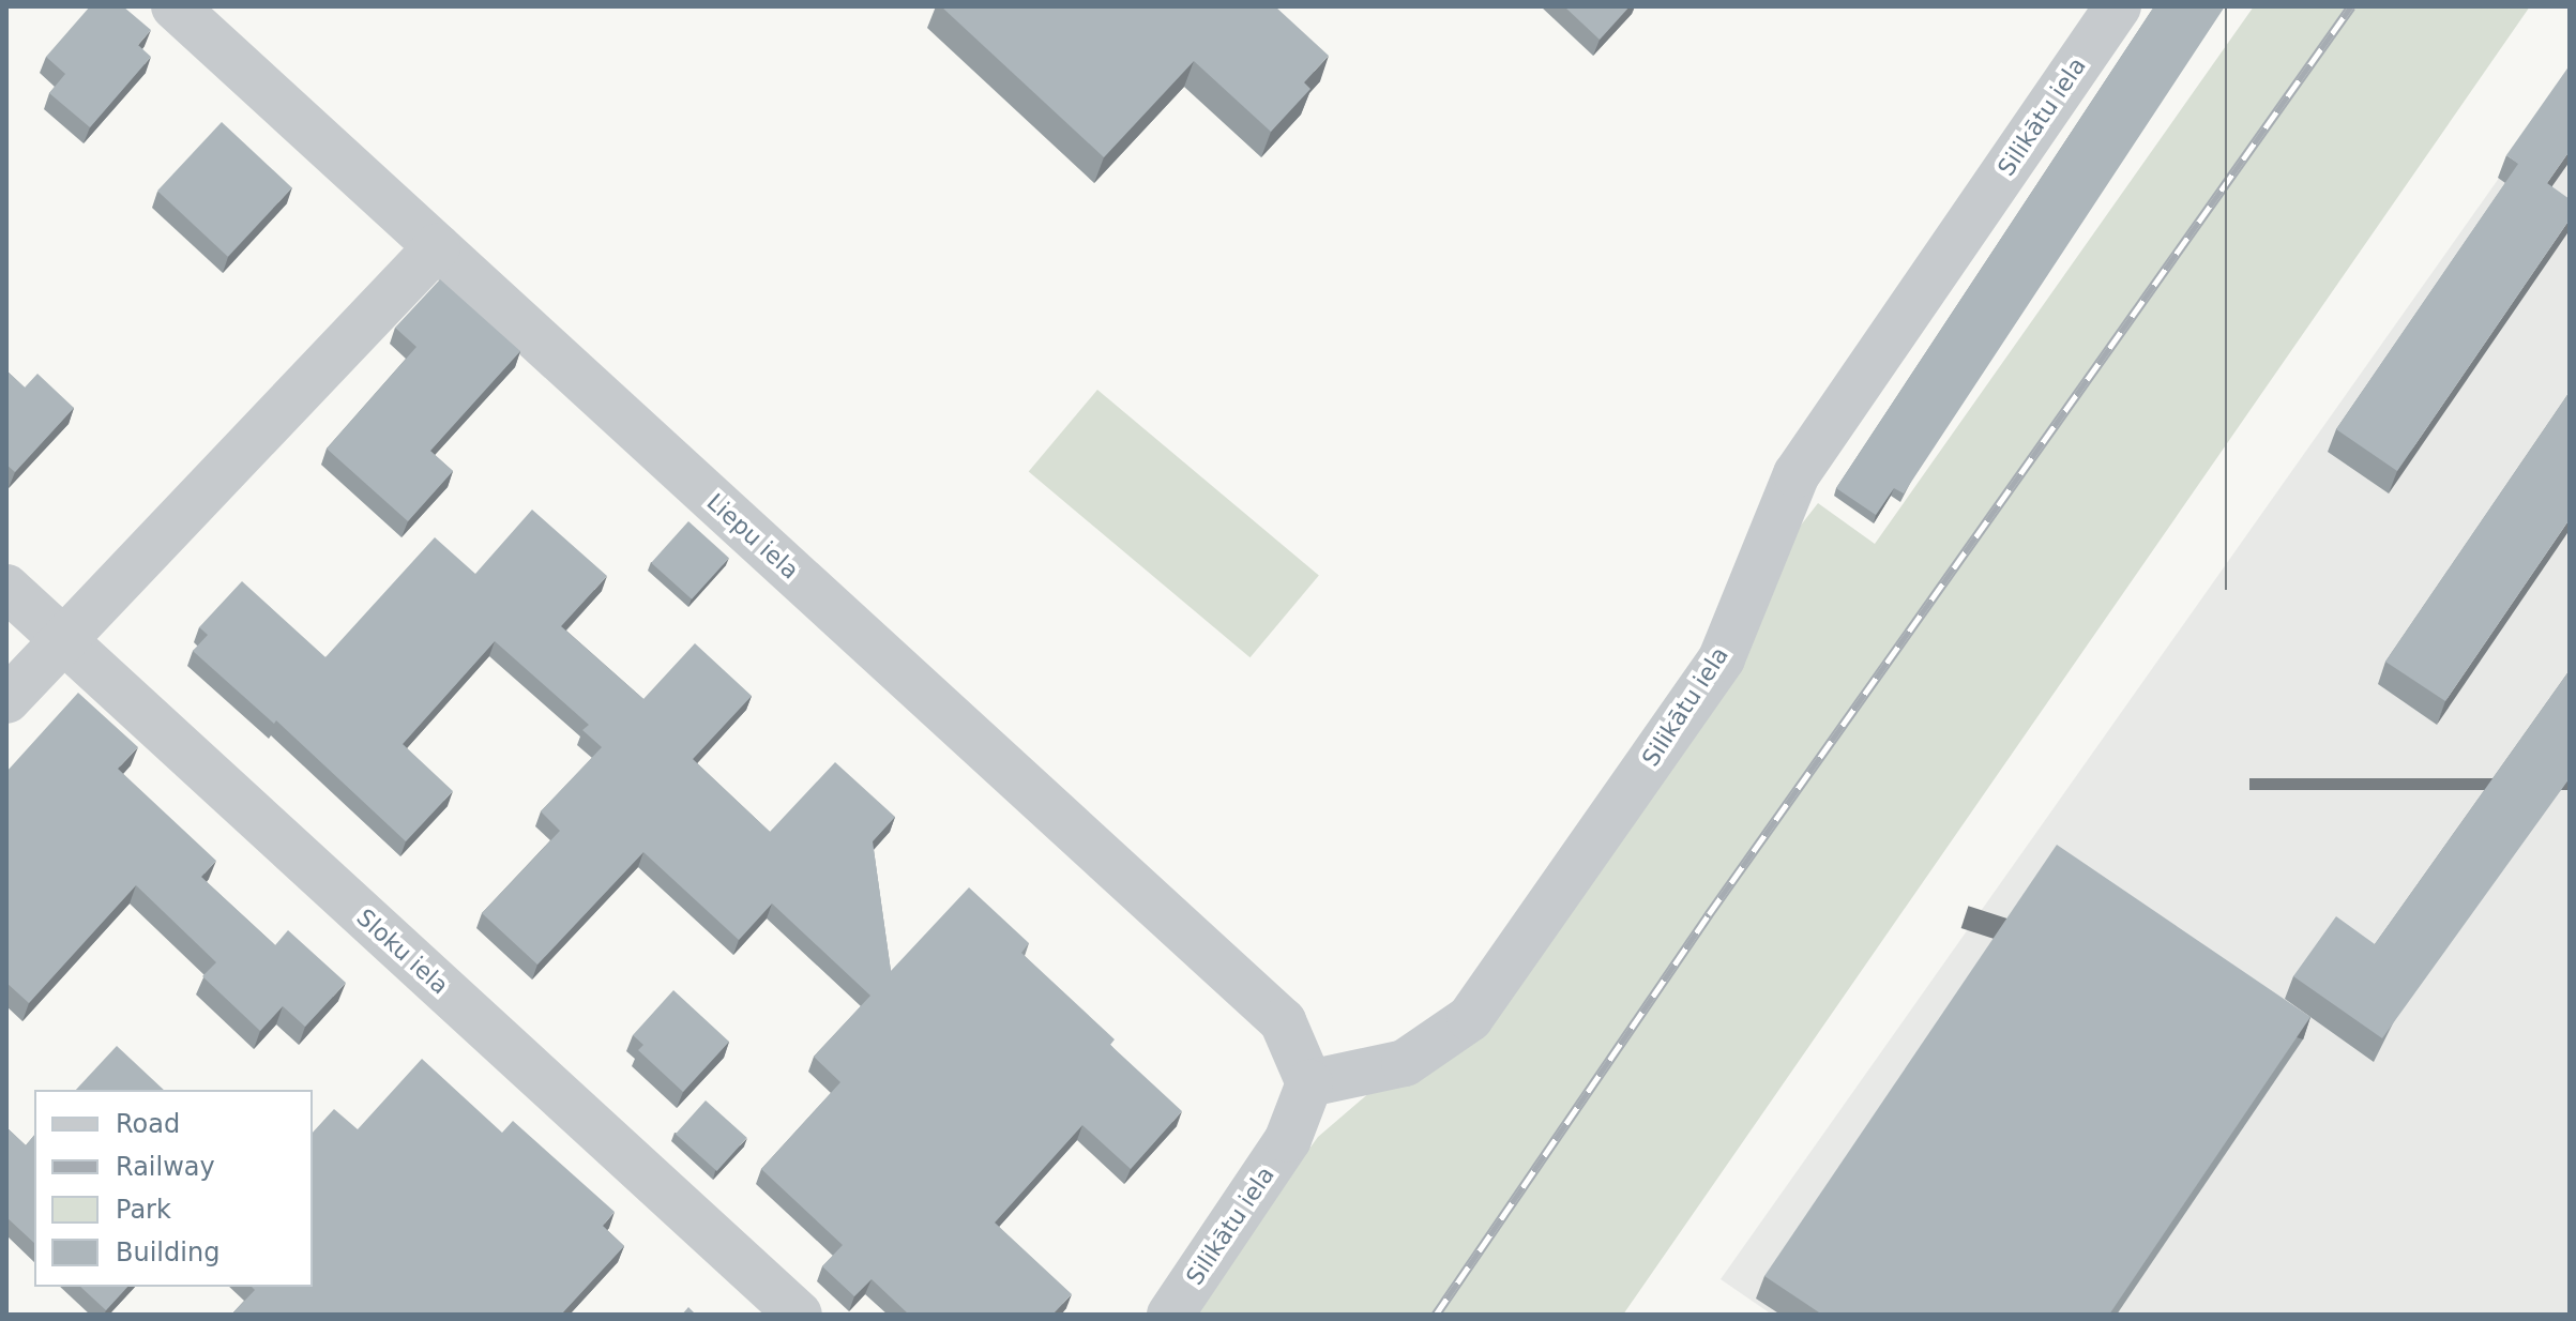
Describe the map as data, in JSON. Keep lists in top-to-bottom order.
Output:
{
  "streets": {
    "street": ["Silikātu iela", "Liepu iela", "Sloku iela"]
  },
  "crossings": [
    ["Silikātu iela", "Liepu iela"]
  ],
  "legend": [
    "Road",
    "Railway",
    "Park",
    "Building"
  ]
}
